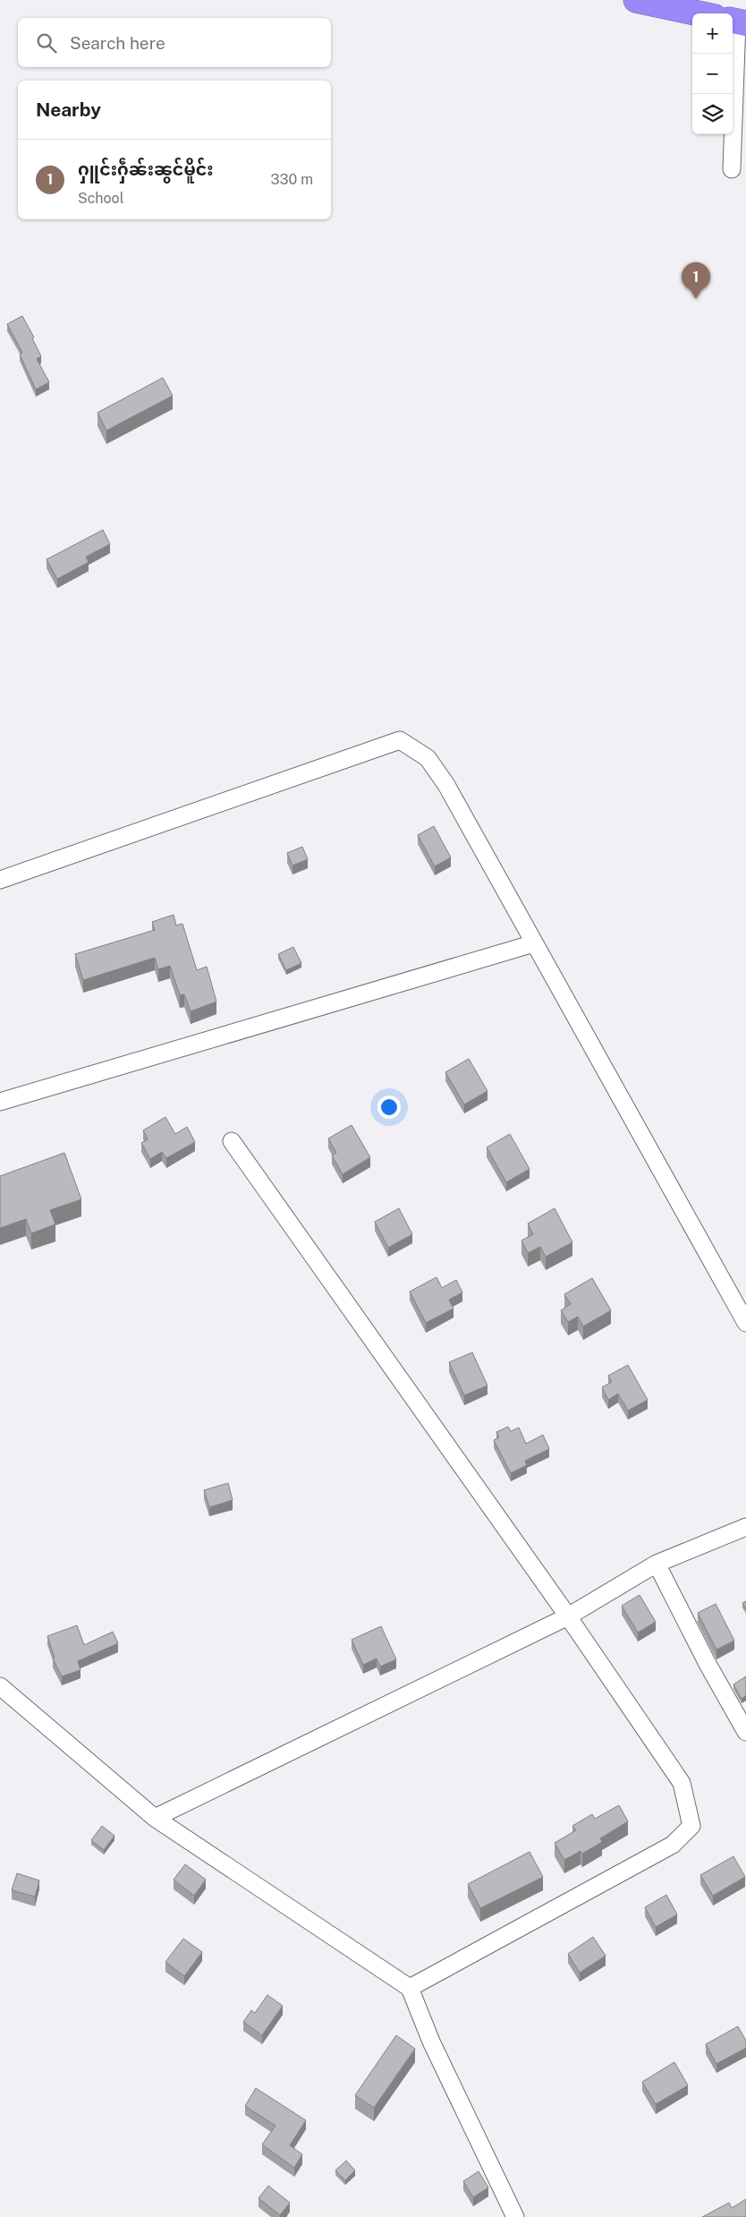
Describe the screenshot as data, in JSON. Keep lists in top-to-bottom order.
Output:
{
  "page": {
    "map_buttons": ["+", "−"],
    "search": "Search here",
    "heading": "Nearby",
    "list": [
      {
        "mark": "1",
        "name": "ႁူင်းႁဵၼ်းၼွင်မိူင်း",
        "note": "School",
        "value": "330 m"
      }
    ],
    "pins": "1"
  }
}
